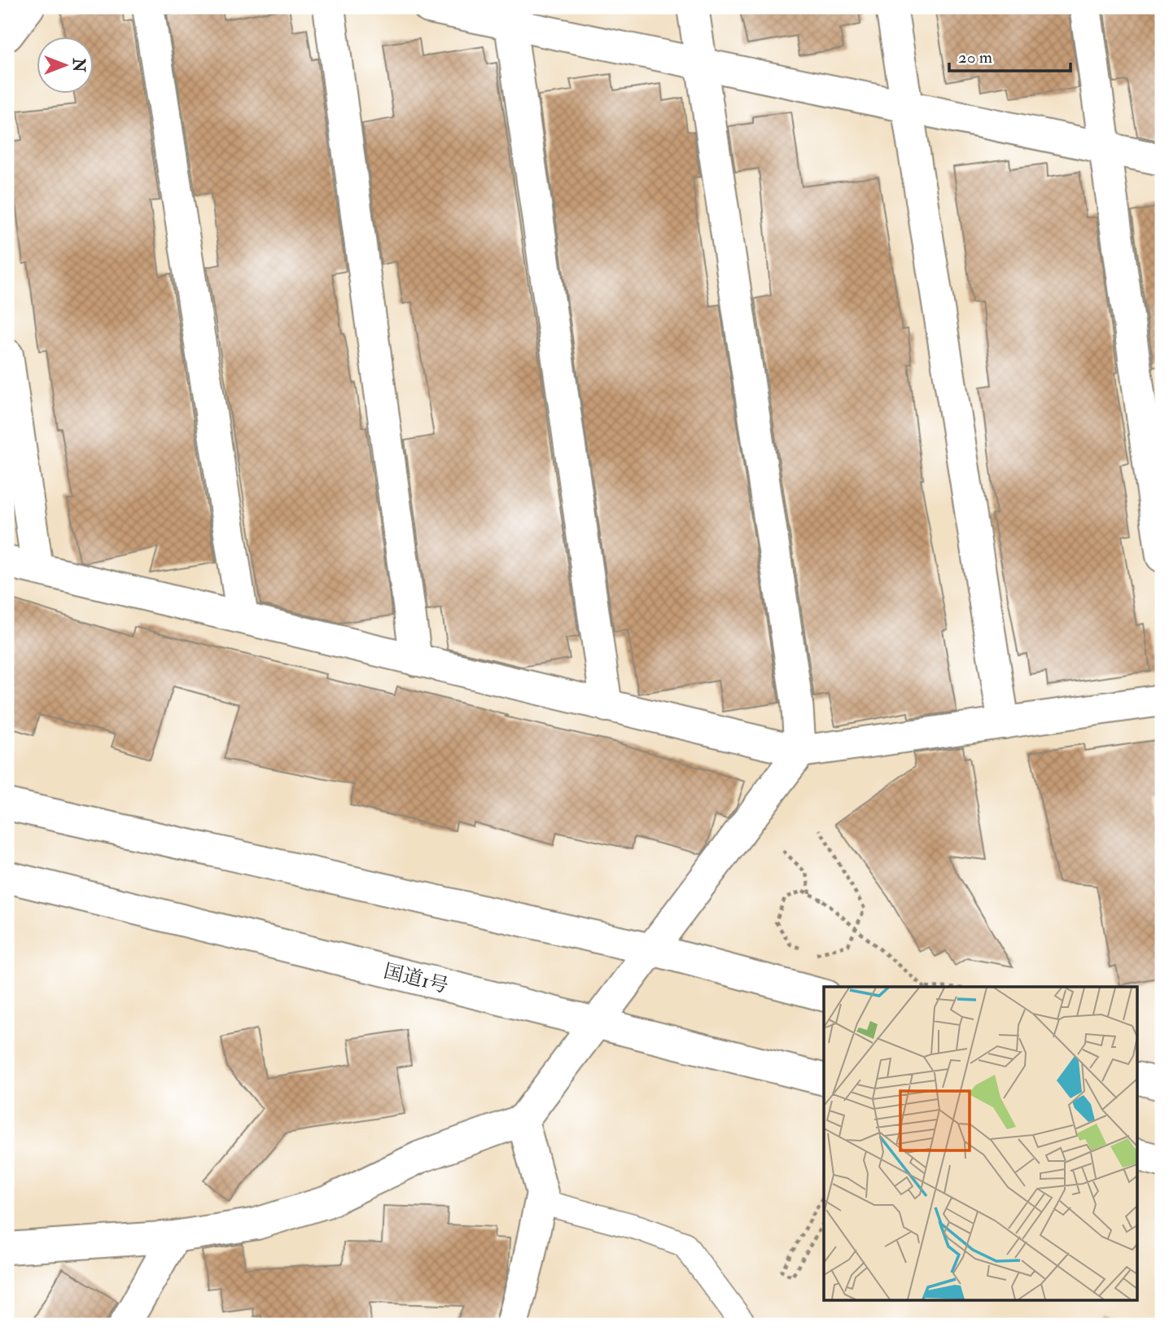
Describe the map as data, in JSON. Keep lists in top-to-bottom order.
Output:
{
  "streets": {
    "main road": ["国道1号"]
  },
  "scale_bar": "20 m",
  "north": "right"
}
